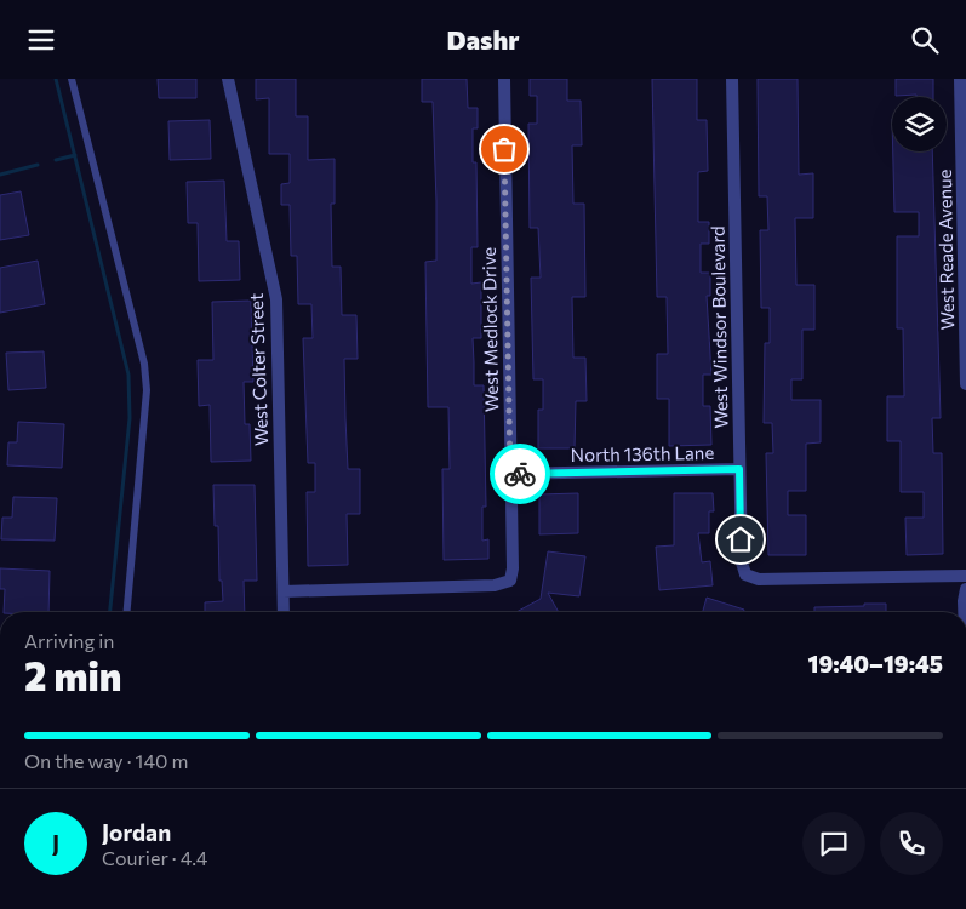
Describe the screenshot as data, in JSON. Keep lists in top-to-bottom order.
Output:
{
  "streets": {
    "street": [
      "West Reade Avenue",
      "West Windsor Boulevard",
      "West Medlock Drive",
      "West Colter Street",
      "North 136th Lane"
    ]
  },
  "crossings": [
    ["West Windsor Boulevard", "North 136th Lane"],
    ["West Medlock Drive", "West Colter Street"],
    ["West Medlock Drive", "North 136th Lane"]
  ],
  "page": {
    "header": "Dashr",
    "heading": ["2 min", "Arriving in", "19:40–19:45"],
    "panel": ["Jordan", "Courier · 4.4"],
    "bar": "On the way · 140 m",
    "round": "J"
  }
}
